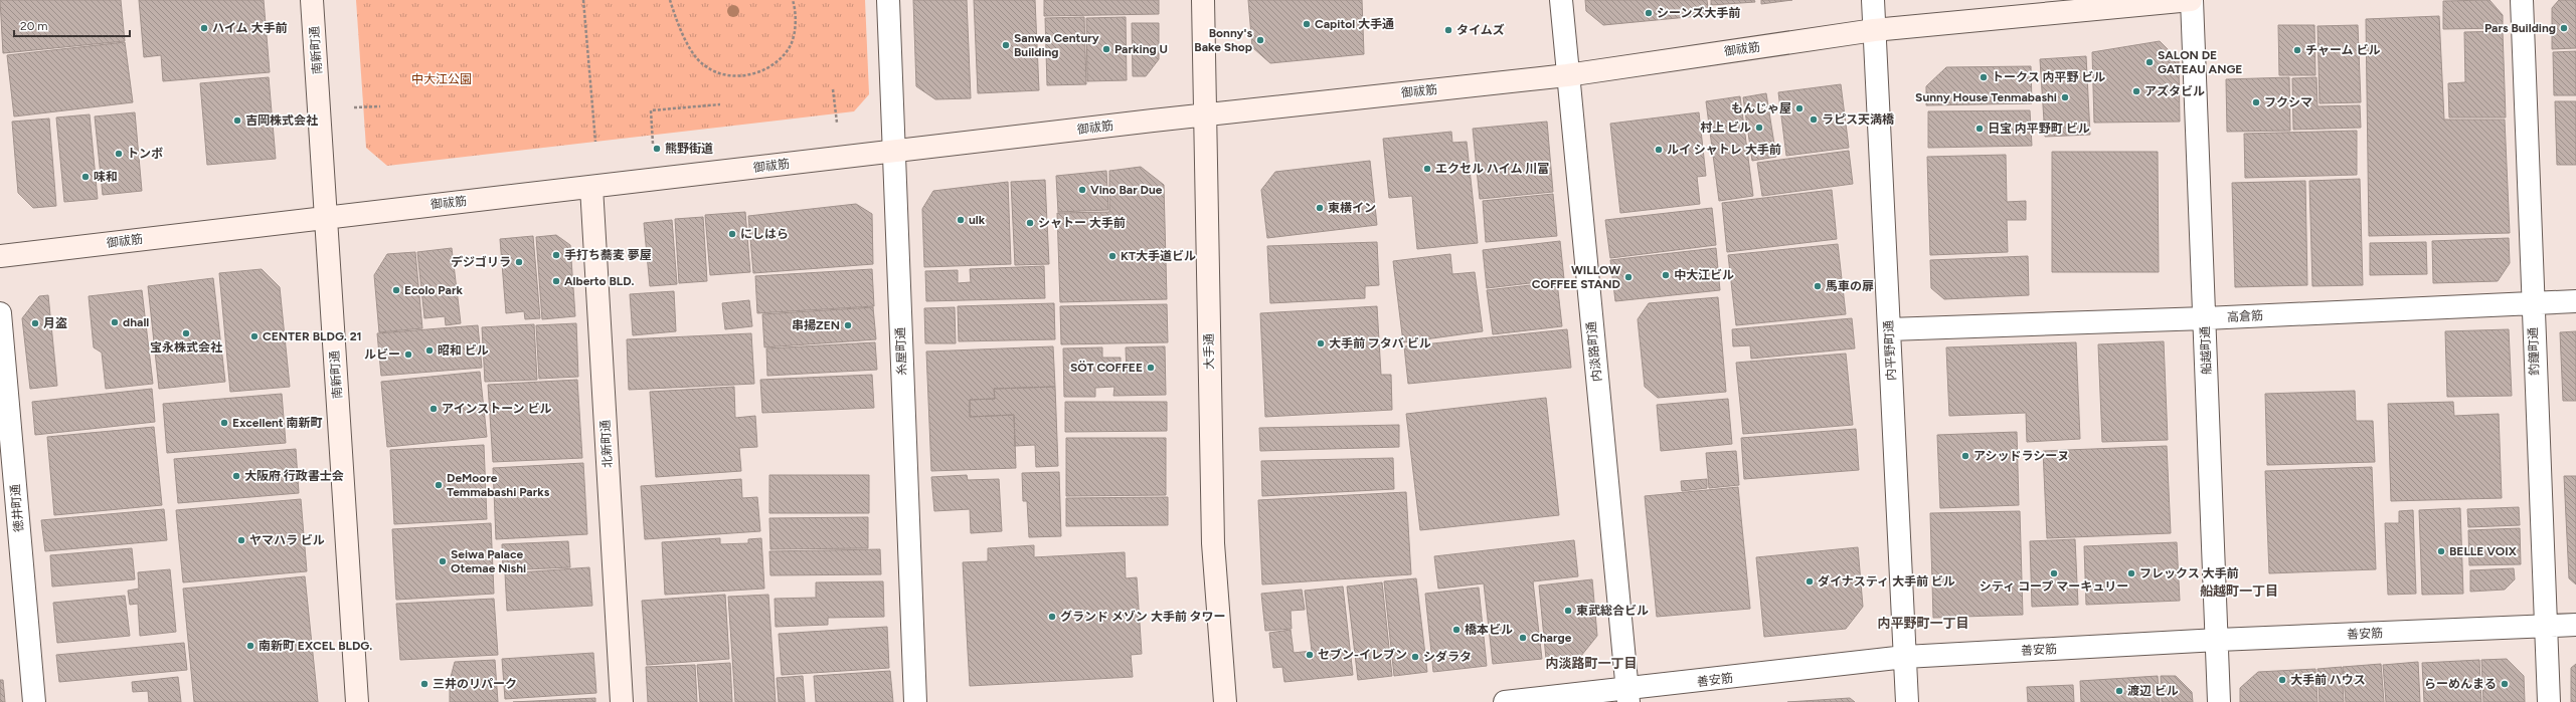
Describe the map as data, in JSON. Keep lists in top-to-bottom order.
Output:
{
  "streets": {
    "street": [
      "御祓筋",
      "南新町通",
      "高倉筋",
      "内平野町通",
      "船越町通",
      "糸屋町通",
      "大手通",
      "内淡路町通",
      "釣鐘町通",
      "北新町通",
      "徳井町通",
      "善安筋"
    ]
  },
  "crossings": [
    ["御祓筋", "南新町通"],
    ["御祓筋", "内平野町通"],
    ["御祓筋", "船越町通"],
    ["御祓筋", "糸屋町通"],
    ["御祓筋", "大手通"],
    ["御祓筋", "内淡路町通"],
    ["御祓筋", "北新町通"],
    ["高倉筋", "内平野町通"],
    ["高倉筋", "船越町通"],
    ["高倉筋", "釣鐘町通"],
    ["内平野町通", "善安筋"],
    ["船越町通", "善安筋"],
    ["内淡路町通", "善安筋"],
    ["釣鐘町通", "善安筋"]
  ],
  "districts": ["船越町一丁目", "内平野町一丁目", "内淡路町一丁目"],
  "parks": ["中大江公園"],
  "places": [
    "シーンズ大手前",
    "Capitol 大手通",
    "ハイム 大手前",
    "Pars Building",
    "タイムズ",
    "Bonny's Bake Shop",
    "Sanwa Century Building",
    "Parking U",
    "チャーム ビル",
    "SALON DE GATEAU ANGE",
    "トークス 内平野 ビル",
    "アズタビル",
    "Sunny House Tenmabashi",
    "フクシマ",
    "もんじゃ屋",
    "ラピス天満橋",
    "吉岡株式会社",
    "村上 ビル",
    "日宝 内平野町 ビル",
    "熊野街道",
    "ルイ シャトレ 大手前",
    "トンボ",
    "エクセル ハイム 川富",
    "味和",
    "Vino Bar Due",
    "東横イン",
    "ulk",
    "シャトー 大手前",
    "にしはら",
    "手打ち蕎麦 夢屋",
    "KT大手道ビル",
    "デジゴリラ",
    "中大江ビル",
    "WILLOW COFFEE STAND",
    "Alberto BLD.",
    "馬車の扉",
    "Ecolo Park",
    "dhall",
    "月盗",
    "串揚ZEN",
    "宝永株式会社",
    "CENTER BLDG. 21",
    "大手前 フタバ ビル",
    "昭和 ビル",
    "ルビー",
    "SÖT COFFEE",
    "アインストーン ビル",
    "Excellent 南新町",
    "アシッドラシーヌ",
    "大阪府 行政書士会",
    "DeMoore Temmabashi Parks",
    "ヤマハラ ビル",
    "BELLE VOIX",
    "Seiwa Palace Otemae Nishi",
    "シティ コープ マーキュリー",
    "フレックス 大手前",
    "ダイナスティ 大手前 ビル",
    "東武総合ビル",
    "グランド メゾン 大手前 タワー",
    "橋本ビル",
    "Charge",
    "南新町 EXCEL BLDG.",
    "セブン-イレブン",
    "シダラタ",
    "大手前 ハウス",
    "三井のリパーク",
    "らーめんまる",
    "渡辺 ビル"
  ],
  "scale_bar": "20 m"
}
